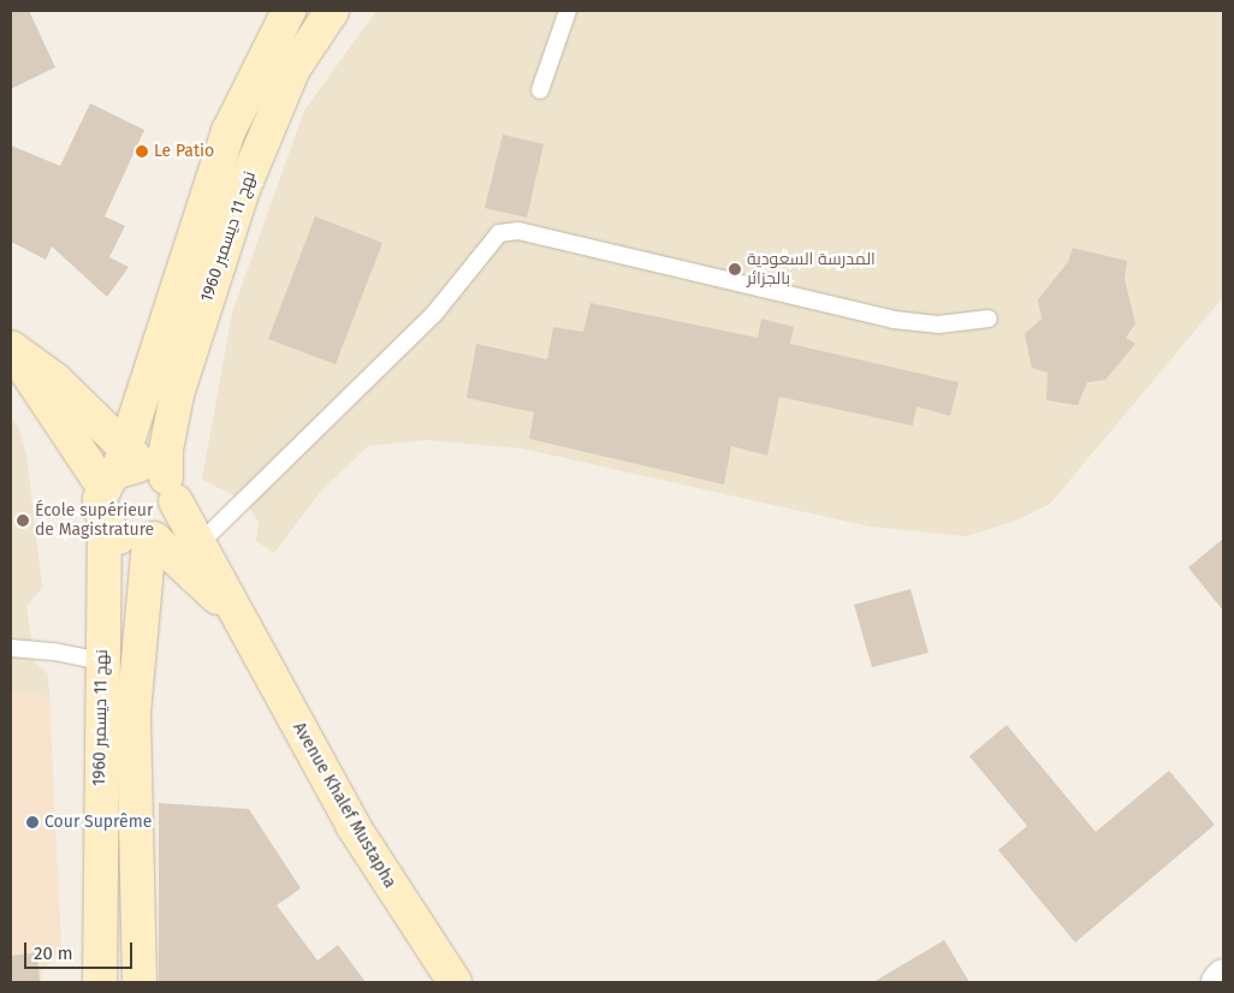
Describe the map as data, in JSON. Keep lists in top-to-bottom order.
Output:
{
  "streets": {
    "main road": ["نهج 11 ديسمبر 1960", "Avenue Khalef Mustapha"]
  },
  "crossings": [
    ["نهج 11 ديسمبر 1960", "Avenue Khalef Mustapha"]
  ],
  "places": [
    "Le Patio",
    "المدرسة السعودية بالجزائر",
    "École supérieur de Magistrature",
    "Cour Suprême"
  ],
  "scale_bar": "20 m"
}
